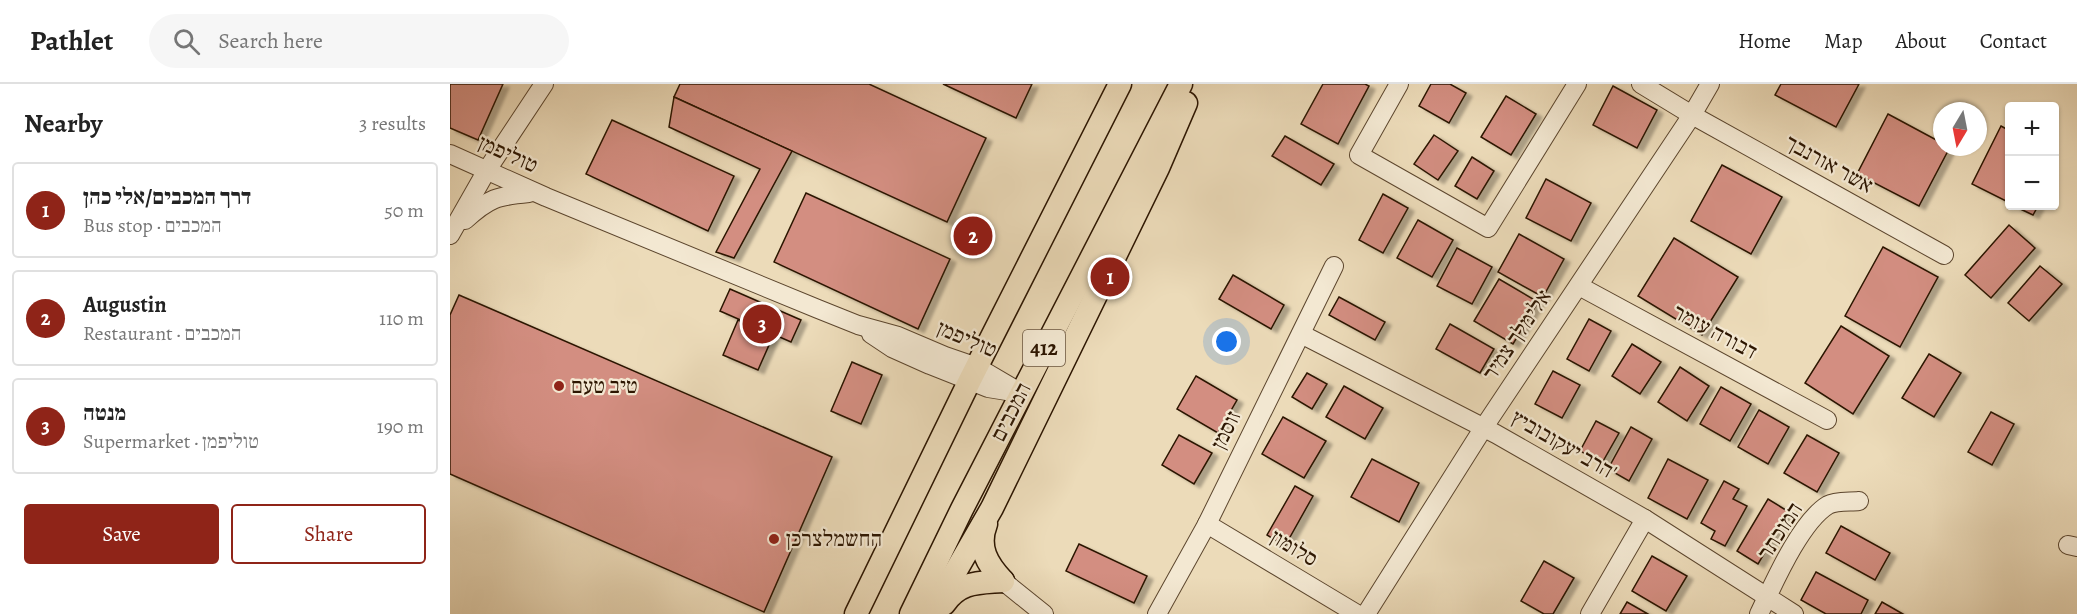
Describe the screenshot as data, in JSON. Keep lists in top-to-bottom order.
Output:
{
  "streets": {
    "main road": ["412", "המכבים"],
    "street": [
      "טוליפמן",
      "אשר אורנבך",
      "דבורה עומר",
      "אלימלך צמיר",
      "זוסמן",
      "הרב יעקובוביץ'",
      "המוכתר",
      "סלומון"
    ]
  },
  "crossings": [
    ["טוליפמן", "412"],
    ["טוליפמן", "המכבים"],
    ["אשר אורנבך", "אלימלך צמיר"],
    ["דבורה עומר", "אלימלך צמיר"],
    ["אלימלך צמיר", "הרב יעקובוביץ'"],
    ["זוסמן", "הרב יעקובוביץ'"],
    ["זוסמן", "סלומון"],
    ["הרב יעקובוביץ'", "המוכתר"]
  ],
  "places": ["טיב טעם", "החשמלצרכן"],
  "north": "bottom",
  "page": {
    "header": "Pathlet",
    "search": "Search here",
    "nav": [
      "Home",
      "Map",
      "About",
      "Contact"
    ],
    "heading": ["Nearby", "3 results"],
    "map_buttons": ["+", "−"],
    "list": [
      {
        "mark": "1",
        "name": "דרך המכבים/אלי כהן",
        "note": "Bus stop · המכבים",
        "value": "50 m"
      },
      {
        "mark": "2",
        "name": "Augustin",
        "note": "Restaurant · המכבים",
        "value": "110 m"
      },
      {
        "mark": "3",
        "name": "מנטה",
        "note": "Supermarket · טוליפמן",
        "value": "190 m"
      }
    ],
    "pins": ["2", "1", "3"],
    "buttons": ["Save", "Share"]
  }
}
